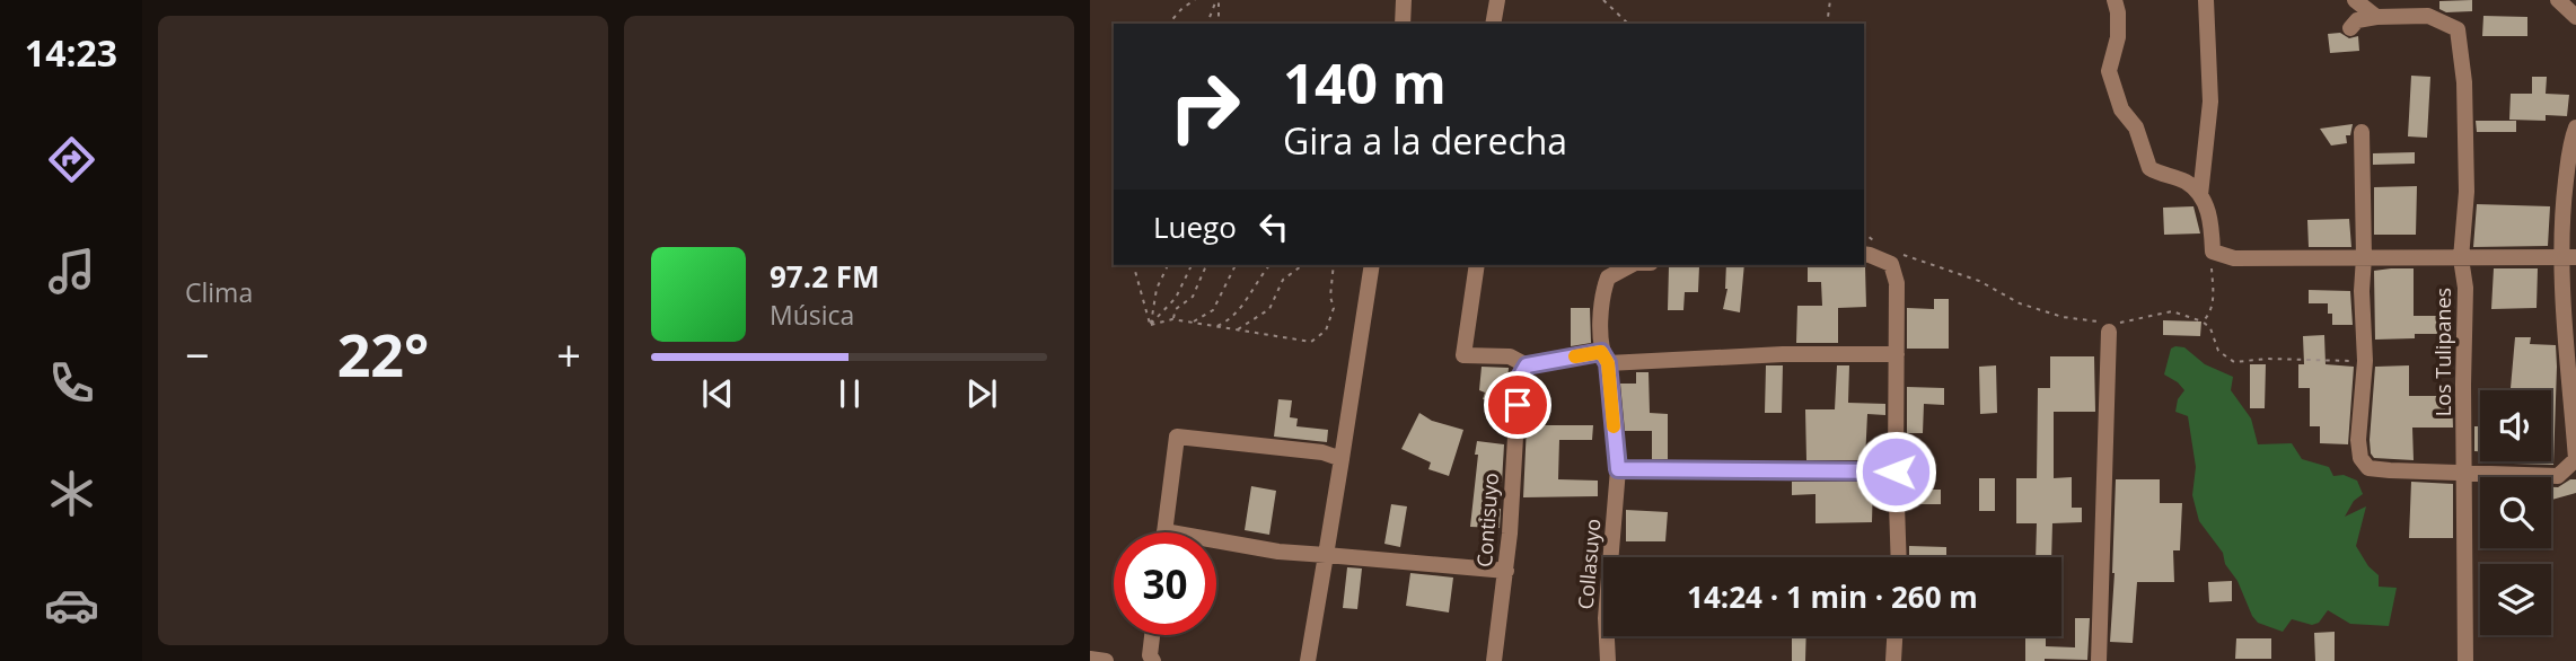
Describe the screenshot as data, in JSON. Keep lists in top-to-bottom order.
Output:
{
  "streets": {
    "street": ["Los Tulipanes", "Contisuyo", "Collasuyo"]
  },
  "page": {
    "tabs": "14:23",
    "tile": "Clima",
    "turn": ["140 m", "Gira a la derecha"],
    "then": "Luego",
    "song": ["97.2 FM", "Música"],
    "heat": ["−", "22°", "+"],
    "limit": "30",
    "trip": "14:24 · 1 min · 260 m"
  }
}
